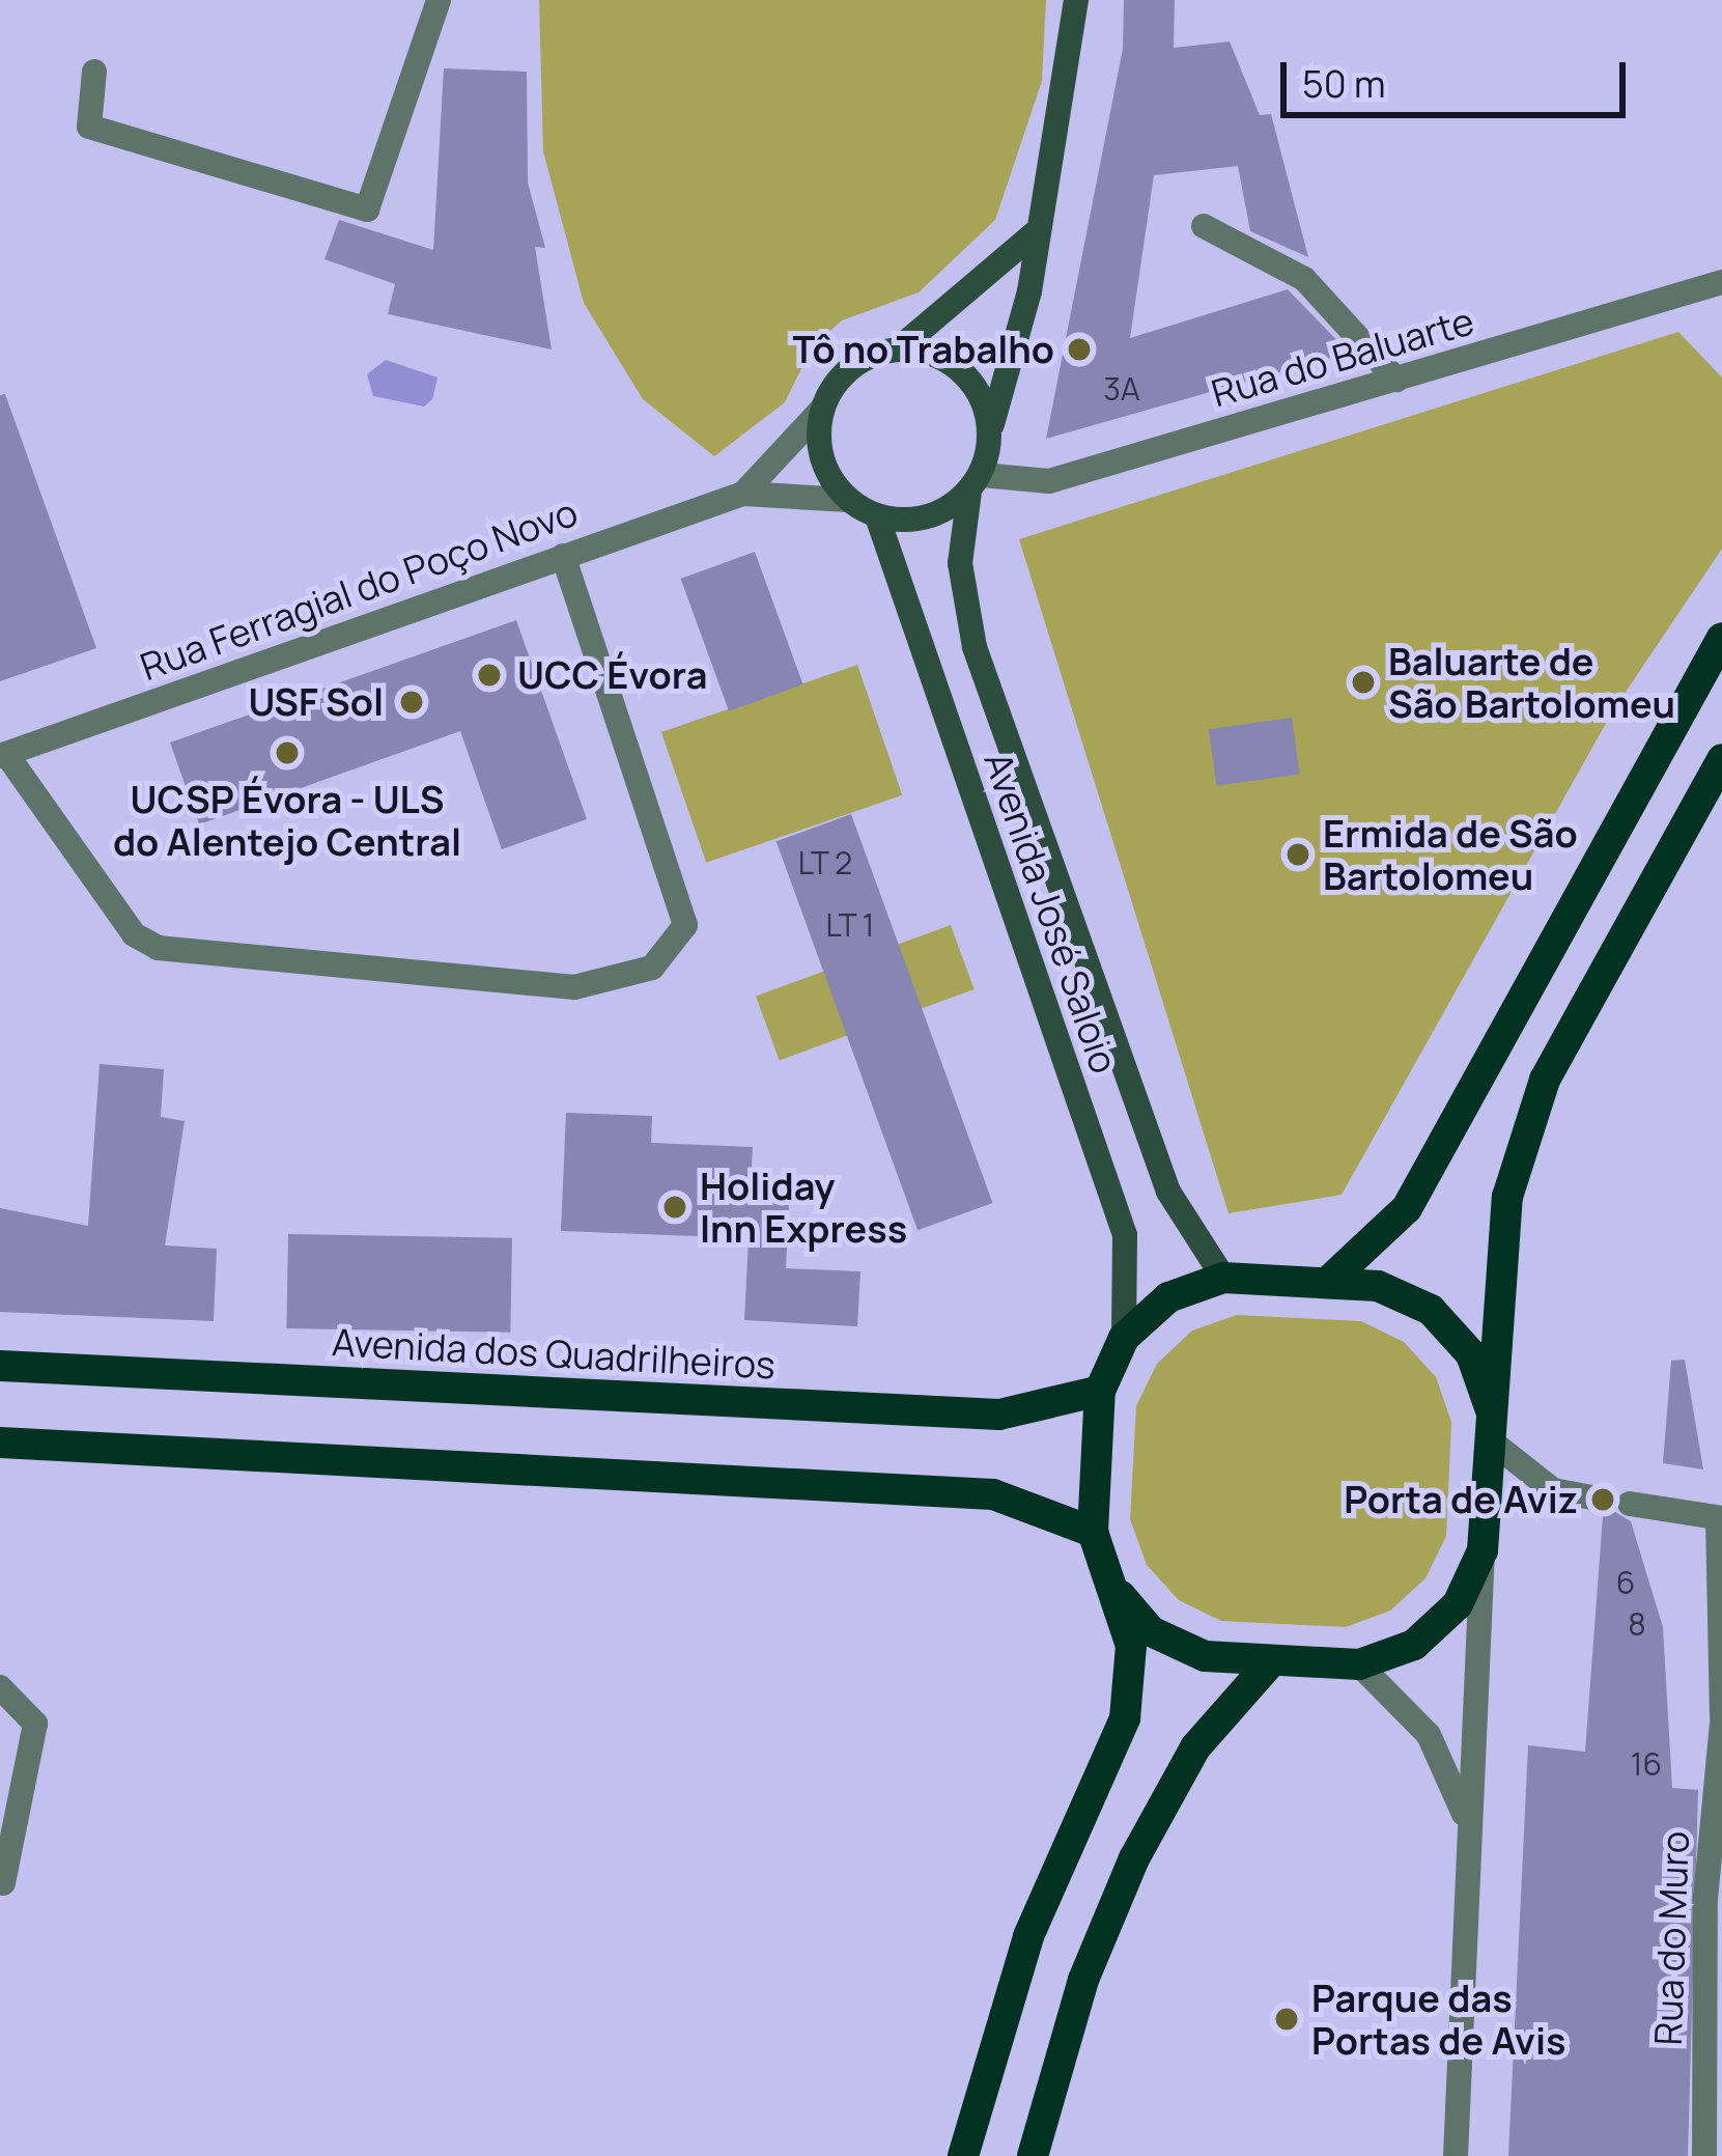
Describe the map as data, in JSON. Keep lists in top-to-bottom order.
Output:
{
  "streets": {
    "main road": ["Avenida José Saloio", "Avenida dos Quadrilheiros"],
    "street": ["Rua do Baluarte", "Rua Ferragial do Poço Novo", "Rua do Muro"]
  },
  "crossings": [
    ["Rua do Baluarte", "Avenida José Saloio"],
    ["Avenida José Saloio", "Avenida dos Quadrilheiros"]
  ],
  "places": [
    "Tô no Trabalho",
    "UCC Évora",
    "Baluarte de São Bartolomeu",
    "USF Sol",
    "UCSP Évora - ULS do Alentejo Central",
    "Ermida de São Bartolomeu",
    "Holiday Inn Express",
    "Porta de Aviz",
    "Parque das Portas de Avis"
  ],
  "house_numbers": [
    "3A",
    "LT 2",
    "LT 1",
    "6",
    "8",
    "16"
  ],
  "scale_bar": "50 m"
}
